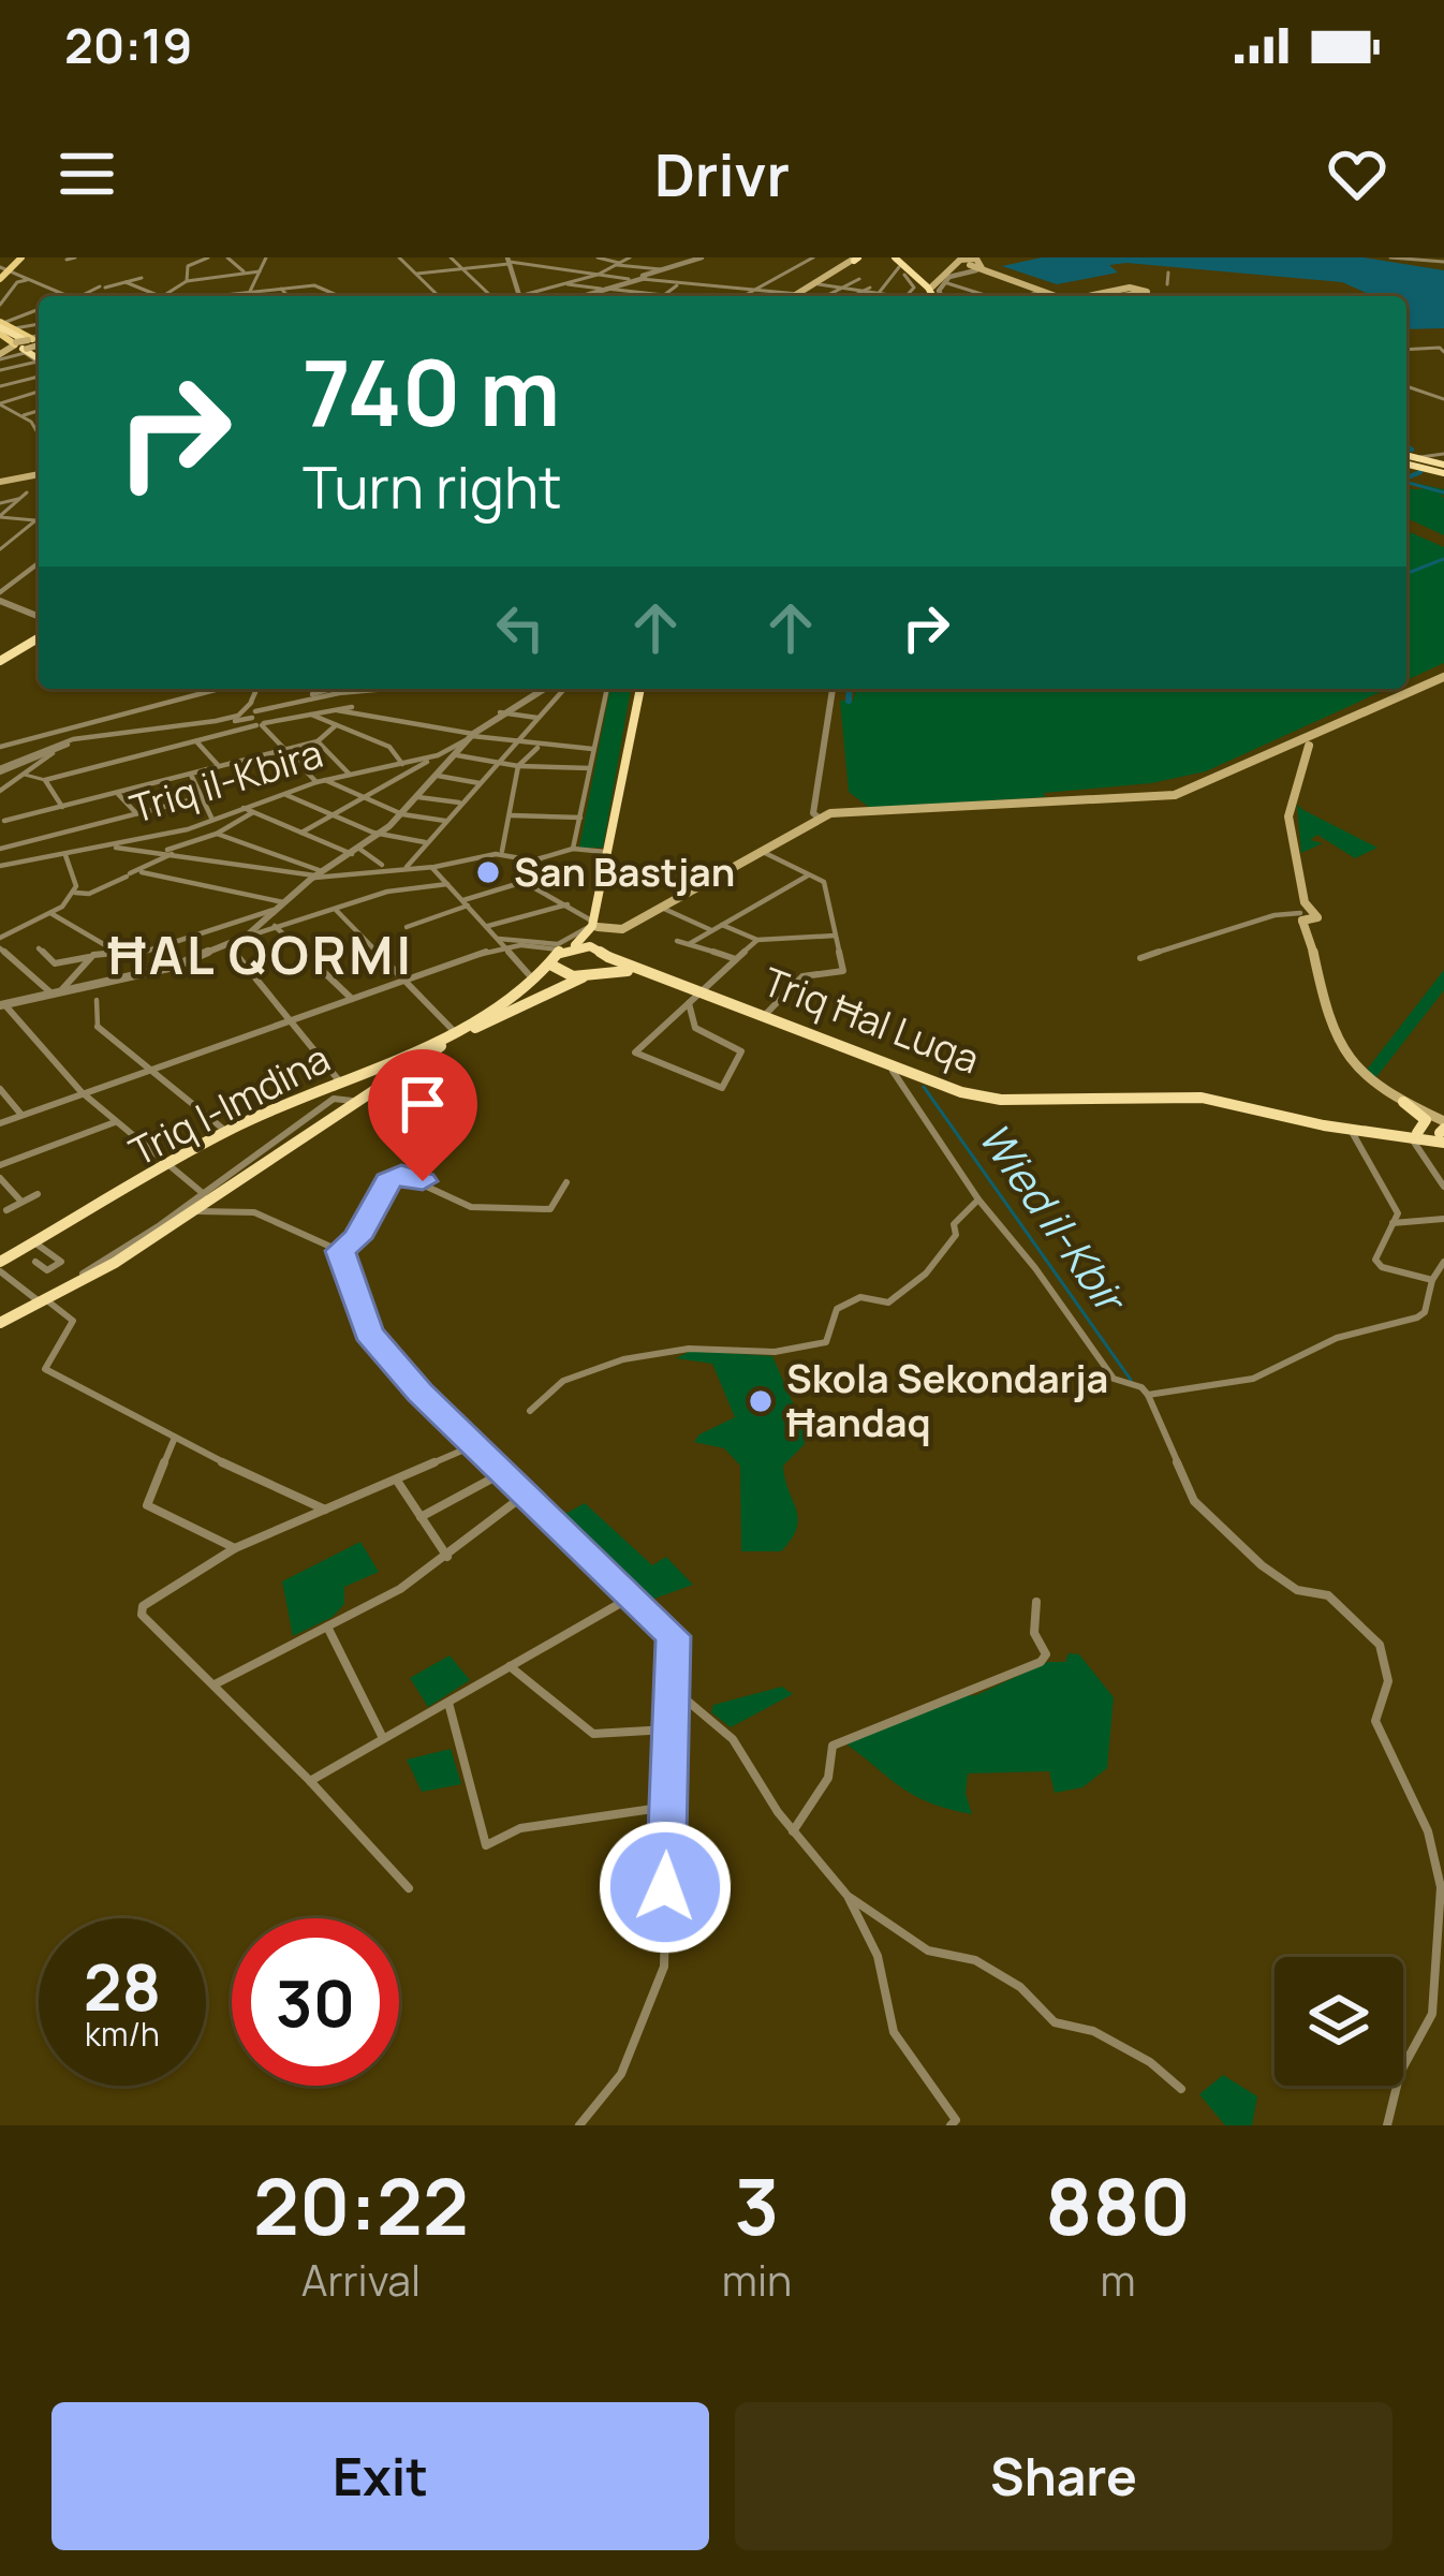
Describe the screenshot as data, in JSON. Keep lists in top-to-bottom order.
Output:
{
  "streets": {
    "highway": ["Triq Ħal Luqa", "Triq l-Imdina"],
    "street": ["Triq il-Kbira"]
  },
  "crossings": [
    ["Triq Ħal Luqa", "Triq l-Imdina"]
  ],
  "districts": ["ĦAL QORMI"],
  "water": ["Wied il-Kbir"],
  "places": ["San Bastjan", "Skola Sekondarja Ħandaq"],
  "page": {
    "status": "20:19",
    "header": "Drivr",
    "turn": ["740 m", "Turn right"],
    "speed": "28 km/h",
    "limit": "30",
    "eta": [
      "20:22",
      "Arrival",
      "3",
      "min",
      "880",
      "m"
    ],
    "buttons": ["Exit", "Share"]
  }
}
